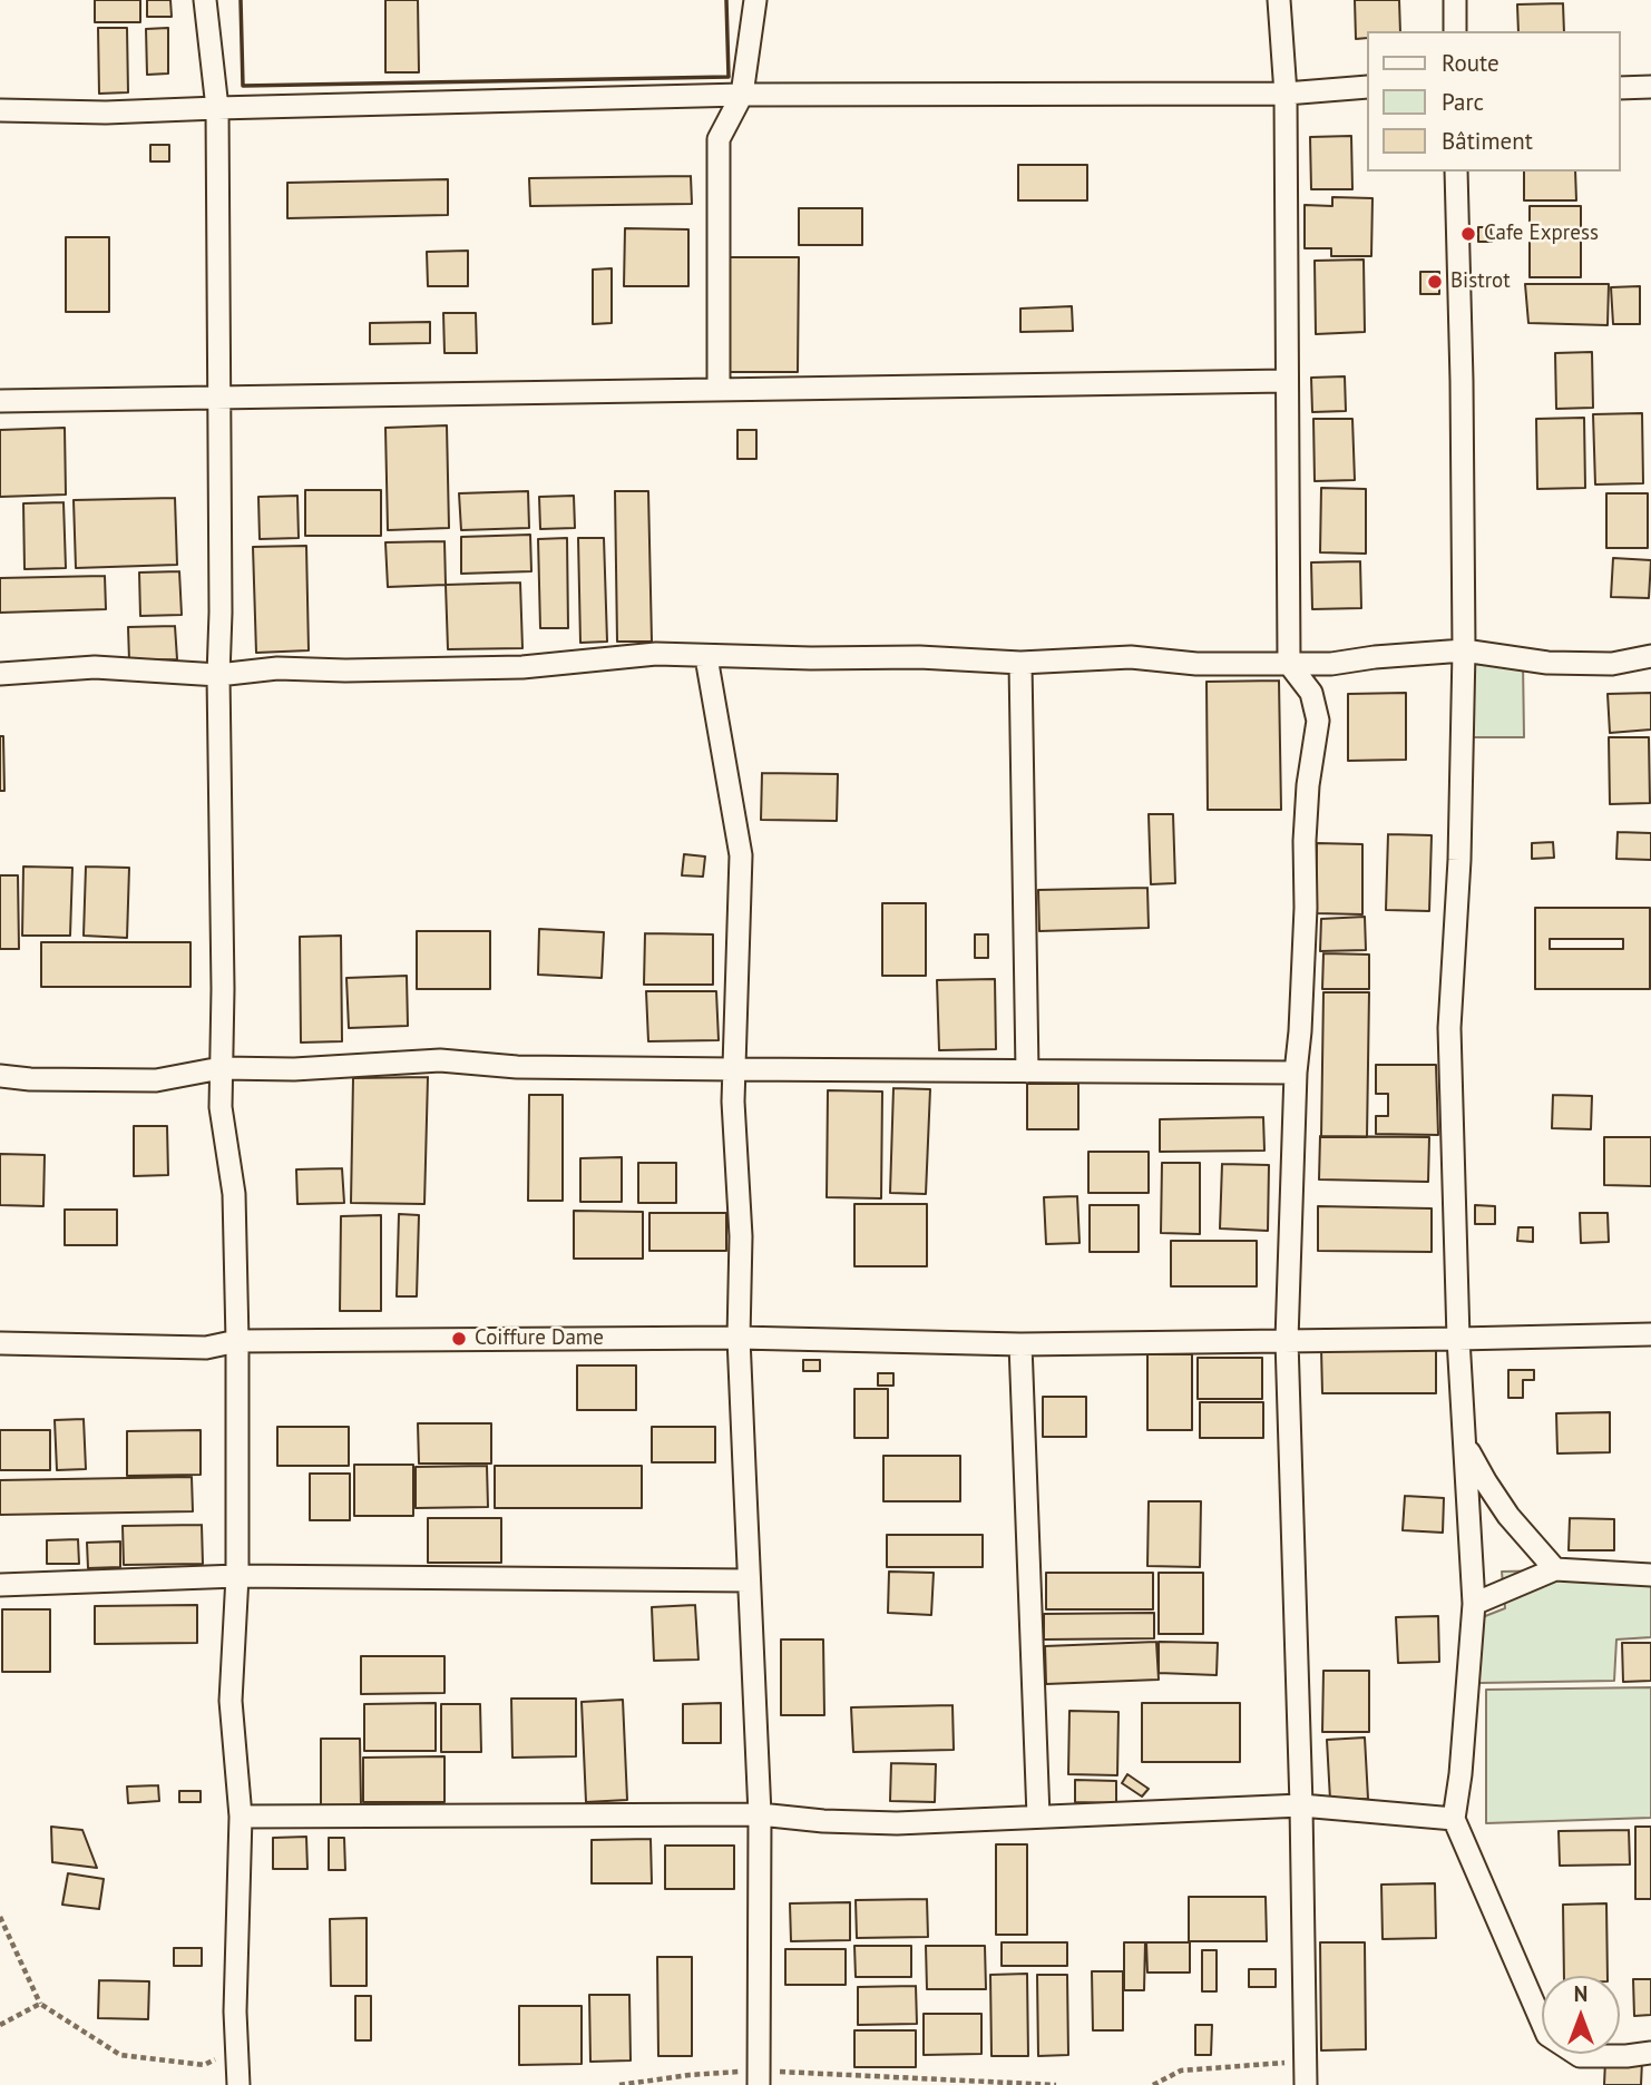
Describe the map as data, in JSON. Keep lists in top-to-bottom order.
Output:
{
  "places": ["Cafe Express", "Bistrot", "Coiffure Dame"],
  "legend": ["Route", "Parc", "Bâtiment"],
  "north": "top"
}
